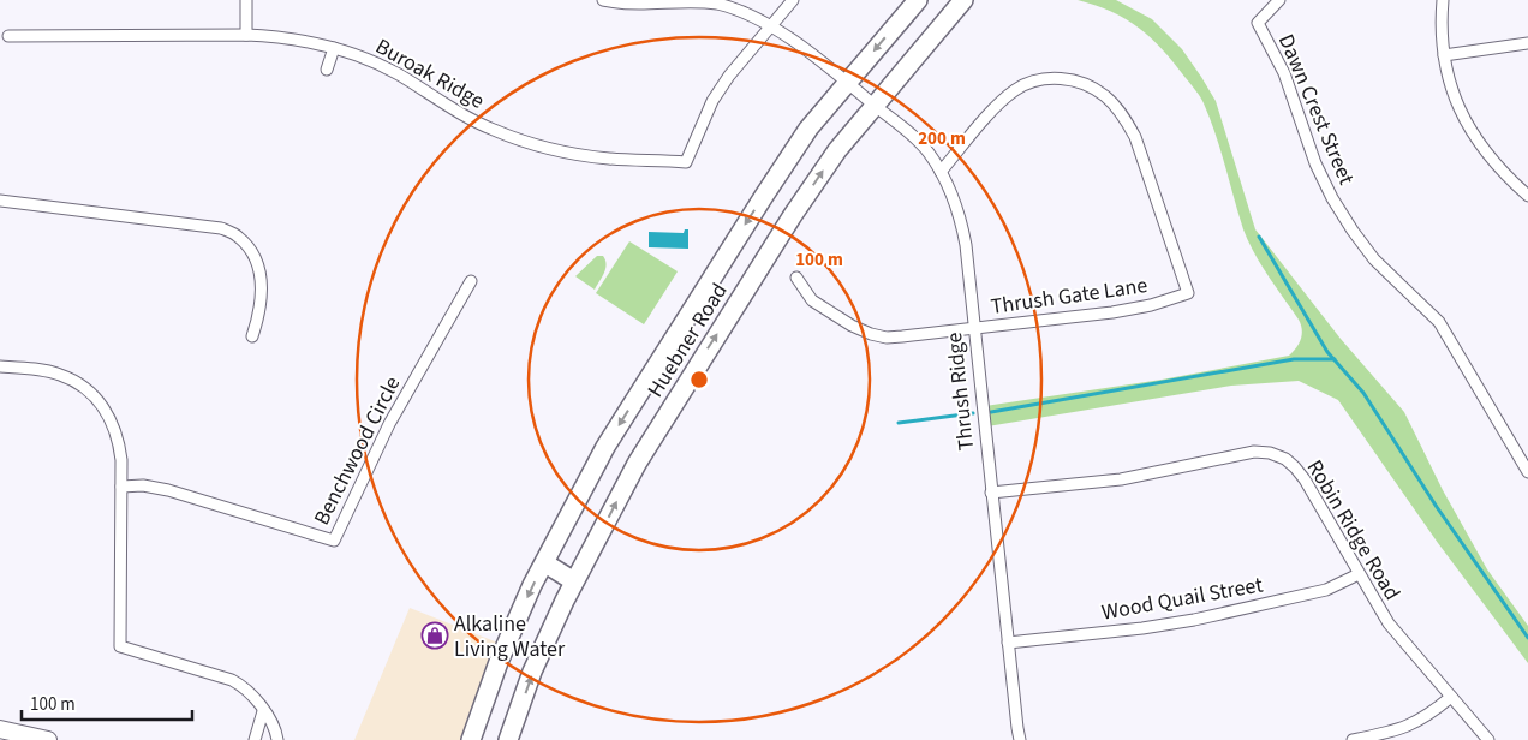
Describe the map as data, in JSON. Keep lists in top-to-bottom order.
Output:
{
  "streets": {
    "main road": ["Huebner Road"],
    "street": [
      "Buroak Ridge",
      "Dawn Crest Street",
      "Thrush Gate Lane",
      "Thrush Ridge",
      "Benchwood Circle",
      "Robin Ridge Road",
      "Wood Quail Street"
    ]
  },
  "crossings": [
    ["Buroak Ridge", "Thrush Ridge"],
    ["Thrush Gate Lane", "Thrush Ridge"],
    ["Huebner Road", "Thrush Ridge"],
    ["Thrush Ridge", "Robin Ridge Road"],
    ["Thrush Ridge", "Wood Quail Street"],
    ["Robin Ridge Road", "Wood Quail Street"]
  ],
  "places": {
    "shop": ["Alkaline Living Water"]
  },
  "scale_bar": "100 m",
  "rings": ["200 m", "100 m"]
}
